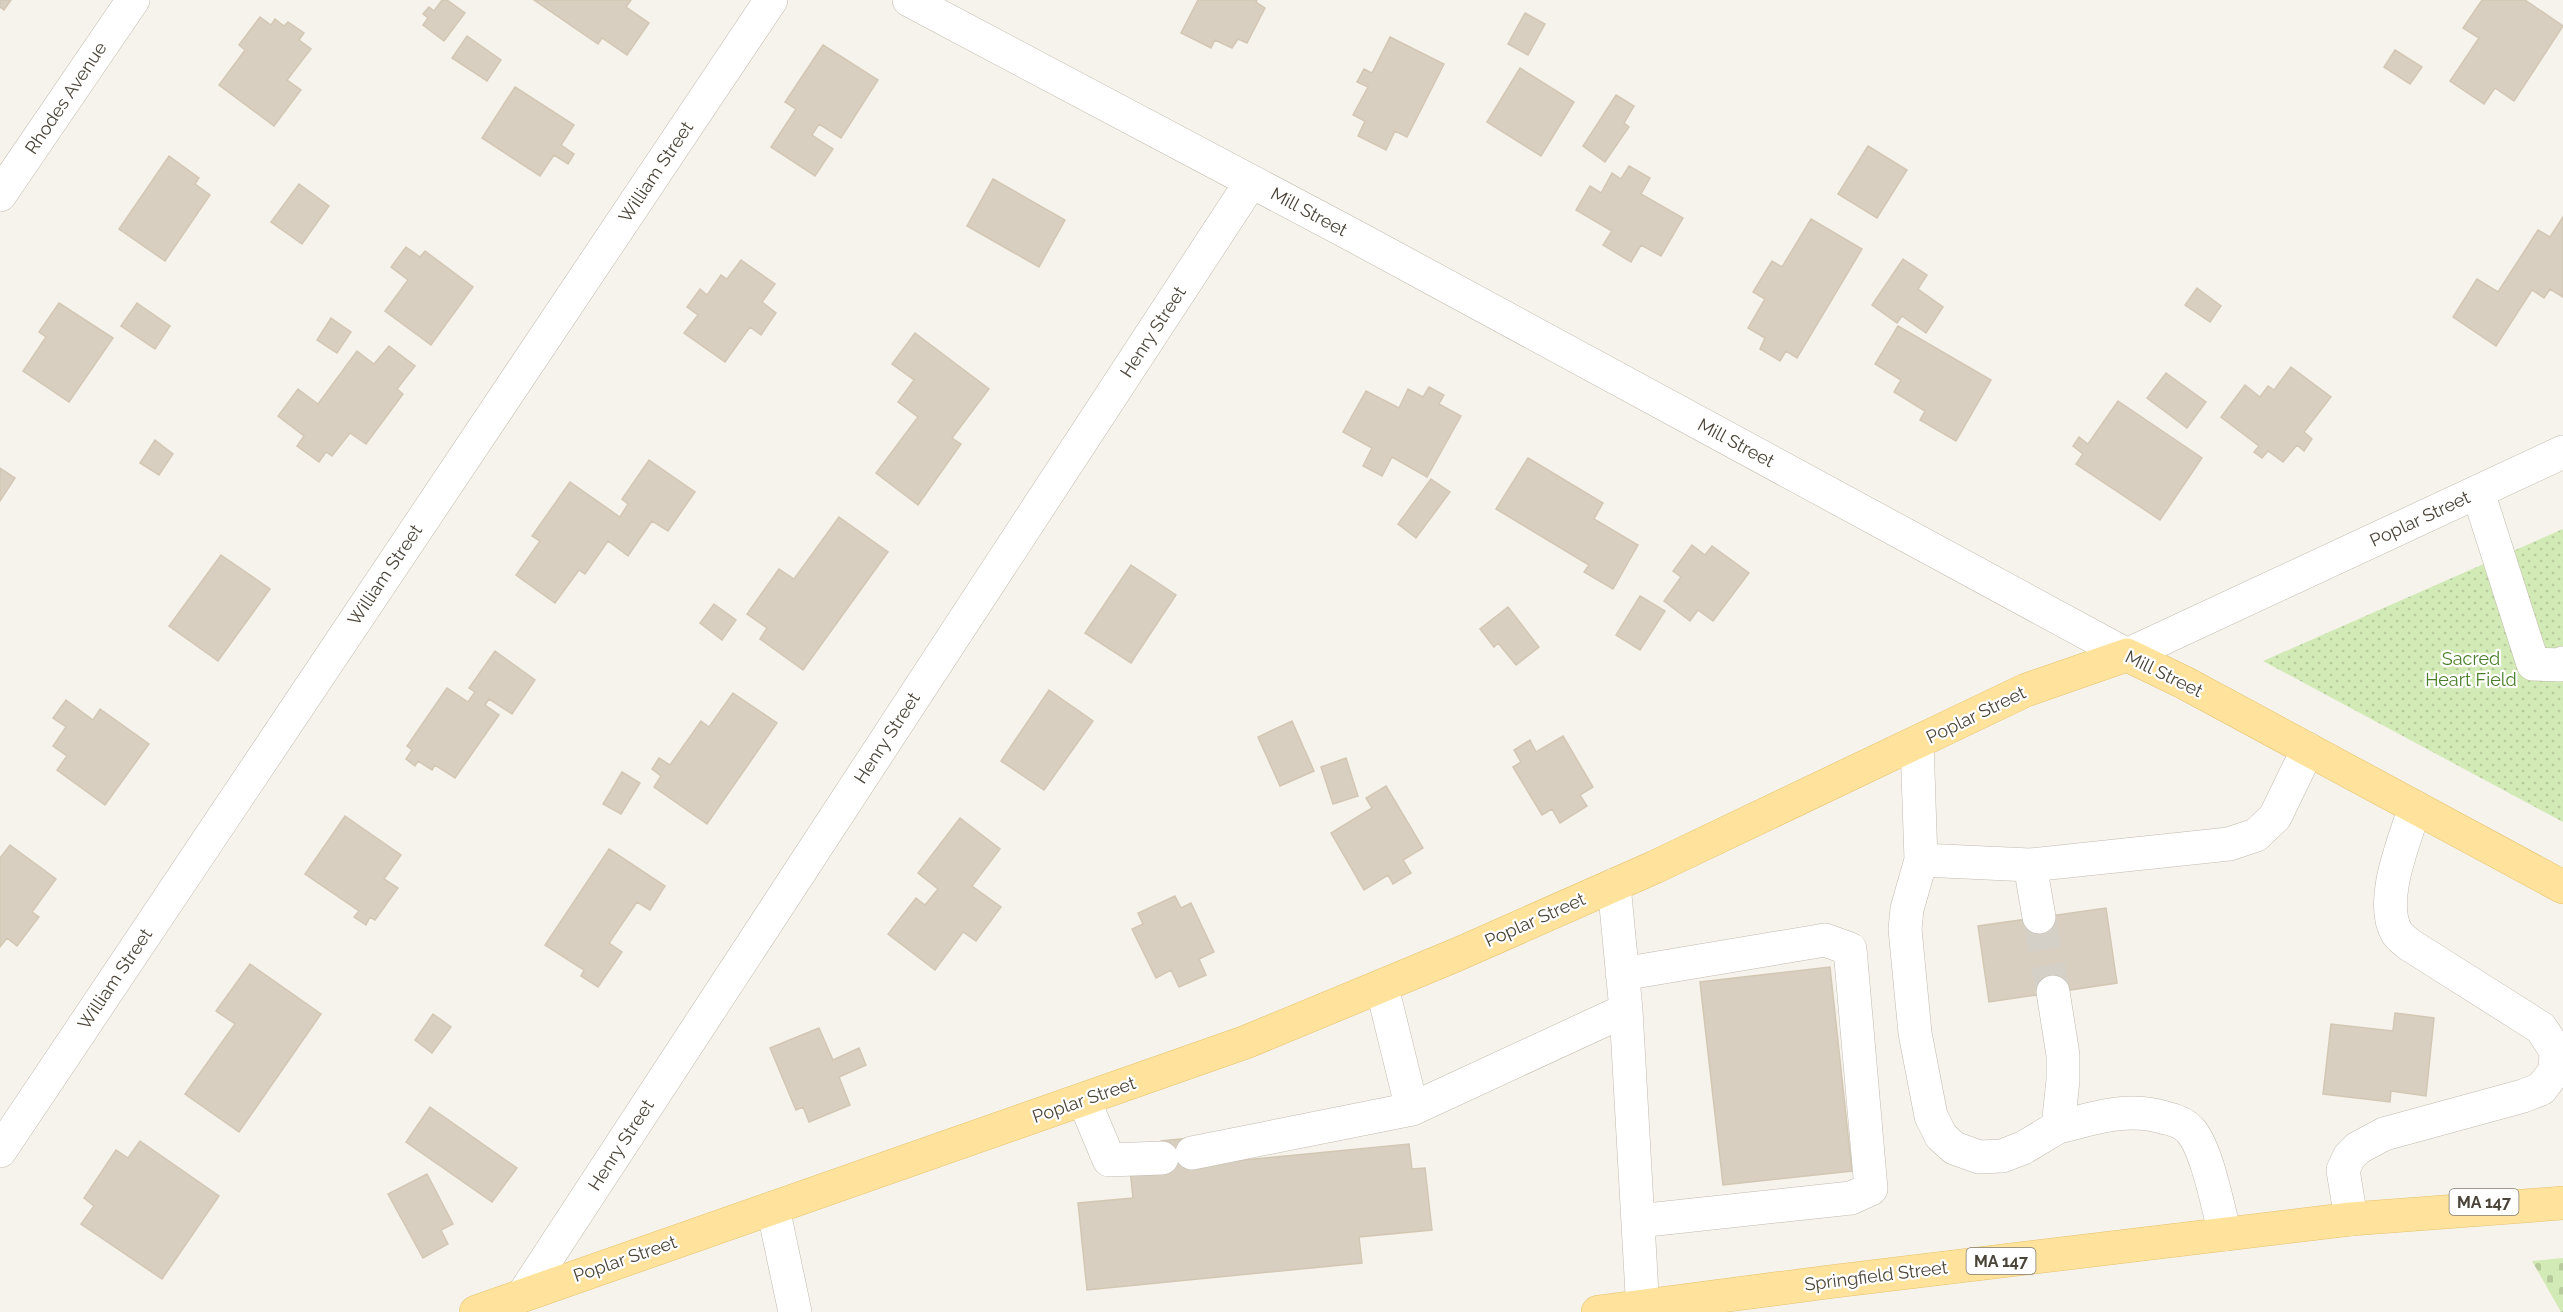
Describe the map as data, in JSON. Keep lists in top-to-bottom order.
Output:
{
  "streets": {
    "main road": [
      "Mill Street",
      "Poplar Street",
      "MA 147",
      "Springfield Street"
    ],
    "street": ["Rhodes Avenue", "William Street", "Henry Street"]
  },
  "crossings": [
    ["Mill Street", "Henry Street"],
    ["Mill Street", "Poplar Street"],
    ["Henry Street", "Poplar Street"]
  ],
  "parks": ["Sacred Heart Field"]
}
